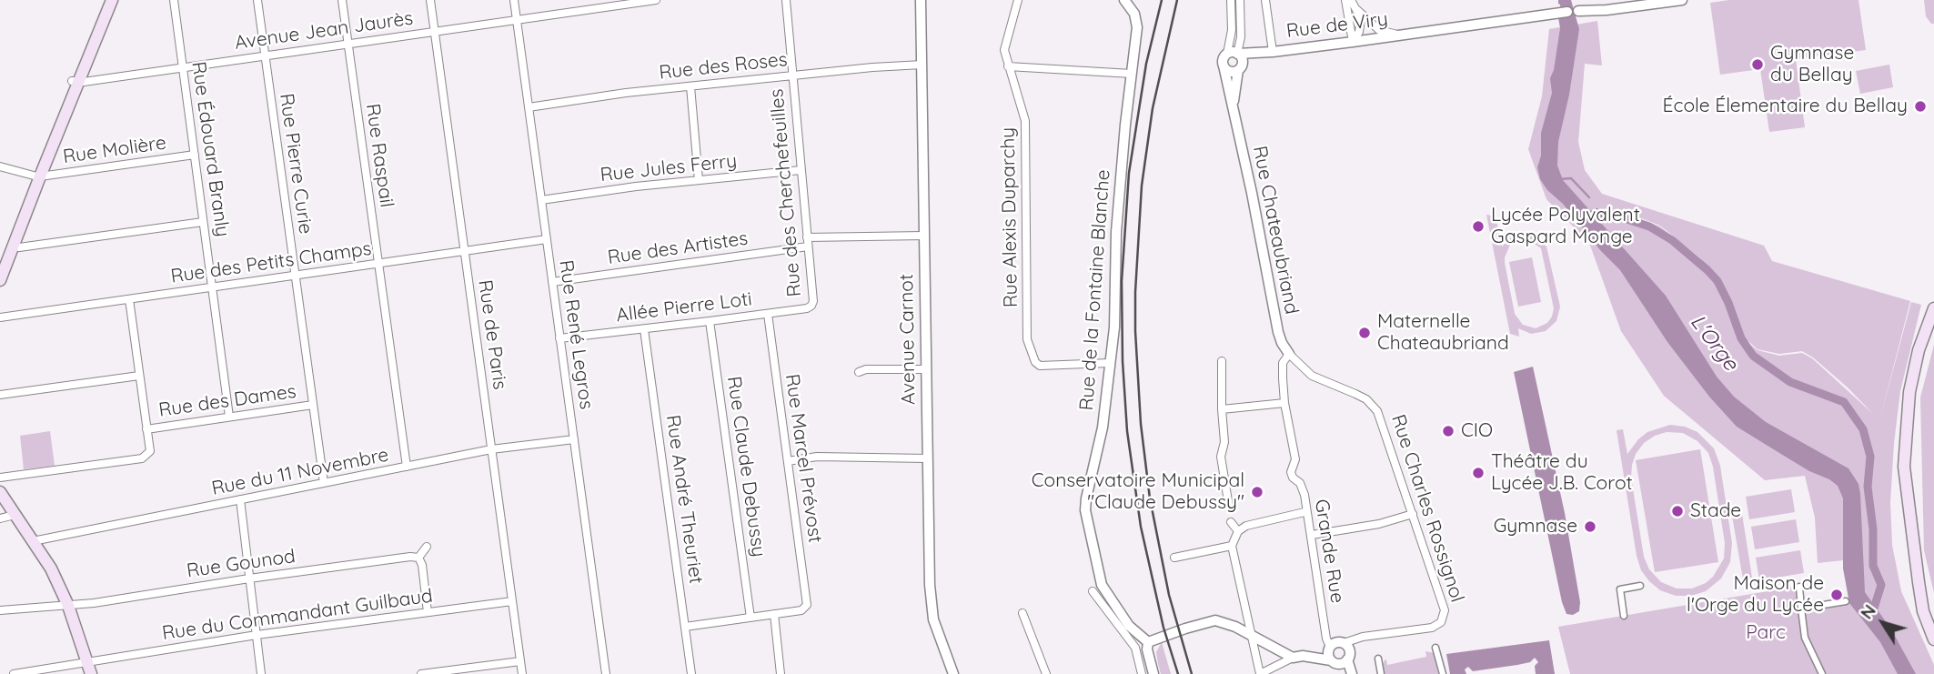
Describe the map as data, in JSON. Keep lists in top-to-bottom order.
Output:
{
  "streets": {
    "street": [
      "Rue de Viry",
      "Avenue Jean Jaurès",
      "Rue des Roses",
      "Rue Édouard Branly",
      "Rue Molière",
      "Rue Raspail",
      "Rue Pierre Curie",
      "Rue Jules Ferry",
      "Rue des Cherchefeuilles",
      "Rue Alexis Duparchy",
      "Rue Chateaubriand",
      "Rue des Artistes",
      "Rue des Petits Champs",
      "Rue de la Fontaine Blanche",
      "Allée Pierre Loti",
      "Rue de Paris",
      "Rue René Legros",
      "Avenue Carnot",
      "Rue des Dames",
      "Rue Marcel Prévost",
      "Rue Claude Debussy",
      "Rue du 11 Novembre",
      "Rue André Theuriet",
      "Rue Charles Rossignol",
      "Grande Rue",
      "Rue Gounod",
      "Rue du Commandant Guilbaud"
    ]
  },
  "crossings": [
    ["Rue de Viry", "Rue Chateaubriand"],
    ["Avenue Jean Jaurès", "Rue Édouard Branly"],
    ["Avenue Jean Jaurès", "Rue Raspail"],
    ["Avenue Jean Jaurès", "Rue Pierre Curie"],
    ["Avenue Jean Jaurès", "Rue de Paris"],
    ["Avenue Jean Jaurès", "Rue René Legros"],
    ["Rue des Roses", "Rue des Cherchefeuilles"],
    ["Rue des Roses", "Rue René Legros"],
    ["Rue des Roses", "Avenue Carnot"],
    ["Rue Édouard Branly", "Rue Molière"],
    ["Rue Édouard Branly", "Rue des Petits Champs"],
    ["Rue Édouard Branly", "Rue des Dames"],
    ["Rue Raspail", "Rue des Petits Champs"],
    ["Rue Raspail", "Rue du 11 Novembre"],
    ["Rue Pierre Curie", "Rue des Petits Champs"],
    ["Rue Pierre Curie", "Rue des Dames"],
    ["Rue Pierre Curie", "Rue du 11 Novembre"],
    ["Rue Jules Ferry", "Rue des Cherchefeuilles"],
    ["Rue Jules Ferry", "Rue René Legros"],
    ["Rue des Cherchefeuilles", "Rue des Artistes"],
    ["Rue des Cherchefeuilles", "Allée Pierre Loti"],
    ["Rue Alexis Duparchy", "Rue de la Fontaine Blanche"],
    ["Rue Chateaubriand", "Rue Charles Rossignol"],
    ["Rue Chateaubriand", "Grande Rue"],
    ["Rue des Artistes", "Rue René Legros"],
    ["Rue des Petits Champs", "Rue de Paris"],
    ["Rue des Petits Champs", "Rue René Legros"],
    ["Allée Pierre Loti", "Rue René Legros"],
    ["Allée Pierre Loti", "Rue Marcel Prévost"],
    ["Allée Pierre Loti", "Rue Claude Debussy"],
    ["Allée Pierre Loti", "Rue André Theuriet"],
    ["Rue de Paris", "Rue du 11 Novembre"],
    ["Rue de Paris", "Rue du Commandant Guilbaud"],
    ["Rue René Legros", "Rue du 11 Novembre"],
    ["Rue Charles Rossignol", "Grande Rue"]
  ],
  "water": ["L'Orge"],
  "parks": ["Parc"],
  "places": [
    "Gymnase du Bellay",
    "École Élementaire du Bellay",
    "Lycée Polyvalent Gaspard Monge",
    "Maternelle Chateaubriand",
    "CIO",
    "Théâtre du Lycée J.B. Corot",
    "Conservatoire Municipal \"Claude Debussy\"",
    "Stade",
    "Gymnase",
    "Maison de l'Orge du Lycée"
  ],
  "north": "top left"
}
